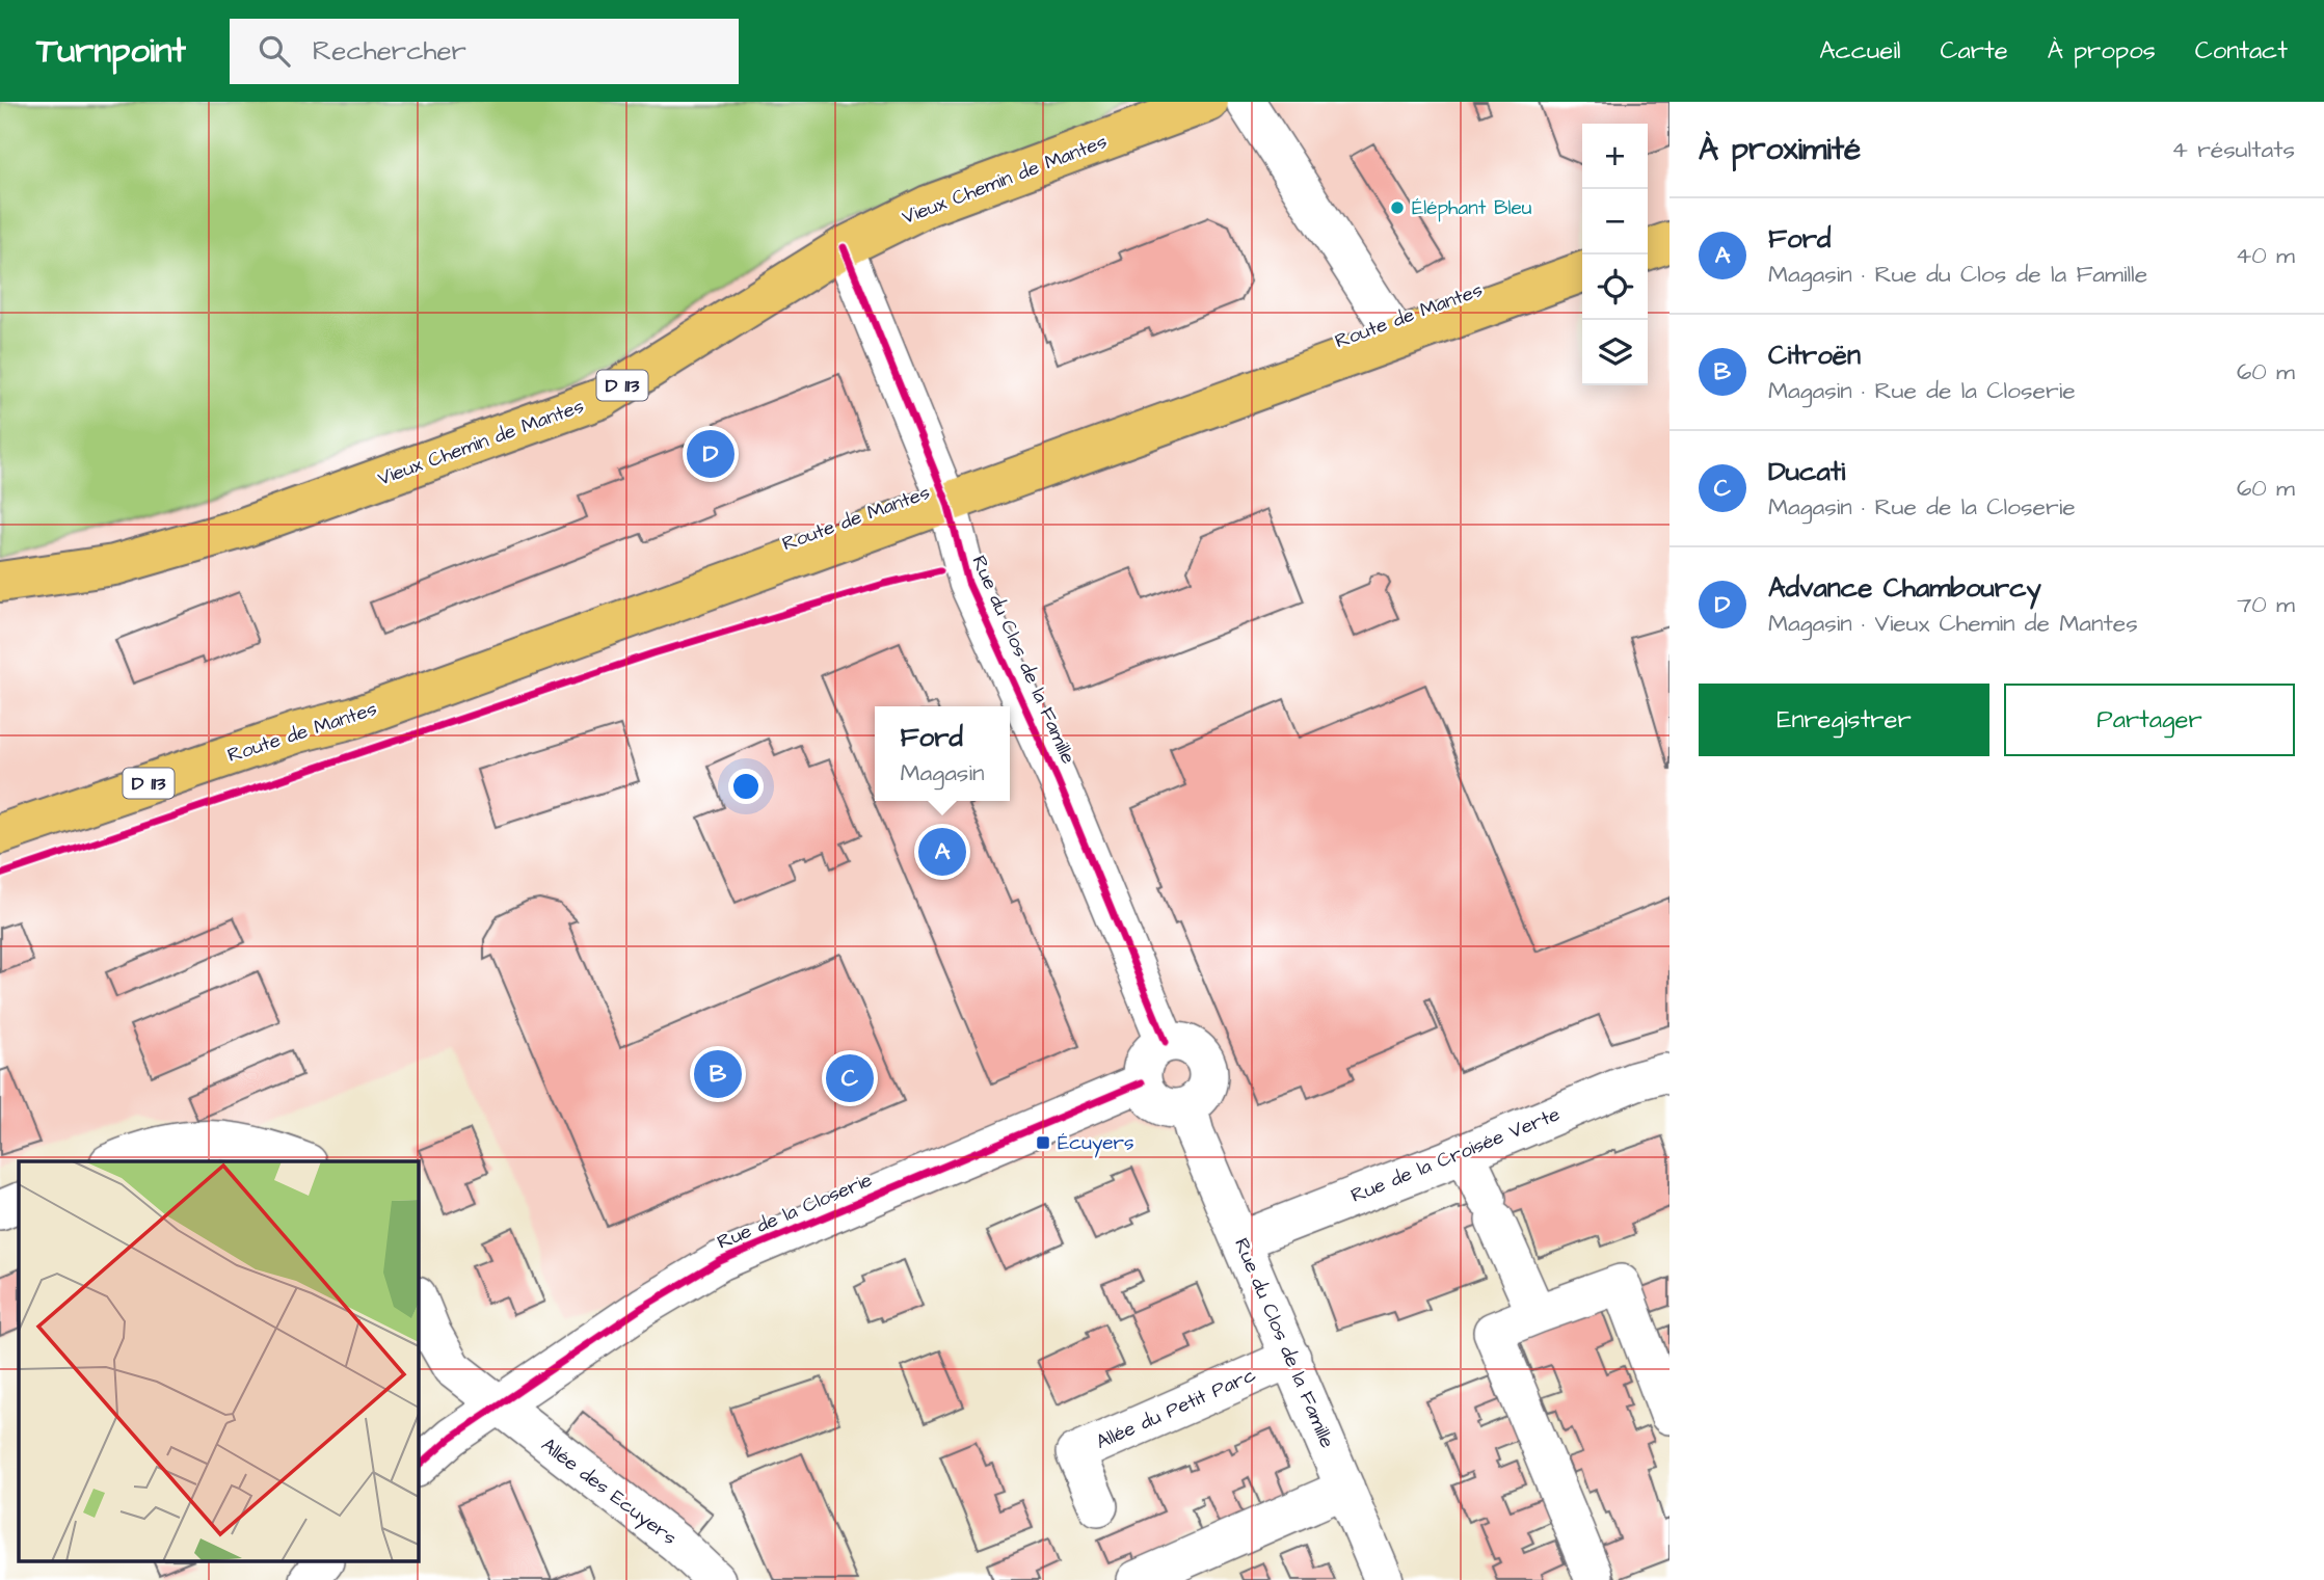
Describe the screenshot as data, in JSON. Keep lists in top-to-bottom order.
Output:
{
  "streets": {
    "main road": ["Vieux Chemin de Mantes", "Route de Mantes", "D 113"],
    "street": [
      "Rue du Clos de la Famille",
      "Rue de la Croisée Verte",
      "Rue de la Closerie",
      "Allée du Petit Parc",
      "Allée des Ecuyers"
    ]
  },
  "crossings": [
    ["Vieux Chemin de Mantes", "Rue du Clos de la Famille"],
    ["Route de Mantes", "Rue du Clos de la Famille"],
    ["Rue du Clos de la Famille", "Rue de la Croisée Verte"],
    ["Rue du Clos de la Famille", "Rue de la Closerie"],
    ["Rue du Clos de la Famille", "Allée du Petit Parc"],
    ["Rue de la Closerie", "Allée des Ecuyers"]
  ],
  "places": {
    "other": ["Éléphant Bleu"],
    "transit": ["Écuyers"]
  },
  "page": {
    "header": "Turnpoint",
    "search": "Rechercher",
    "nav": [
      "Accueil",
      "Carte",
      "À propos",
      "Contact"
    ],
    "heading": ["À proximité", "4 résultats"],
    "map_buttons": ["+", "−"],
    "list": [
      {
        "mark": "A",
        "name": "Ford",
        "note": "Magasin · Rue du Clos de la Famille",
        "value": "40 m"
      },
      {
        "mark": "B",
        "name": "Citroën",
        "note": "Magasin · Rue de la Closerie",
        "value": "60 m"
      },
      {
        "mark": "C",
        "name": "Ducati",
        "note": "Magasin · Rue de la Closerie",
        "value": "60 m"
      },
      {
        "mark": "D",
        "name": "Advance Chambourcy",
        "note": "Magasin · Vieux Chemin de Mantes",
        "value": "70 m"
      }
    ],
    "pins": [
      "D",
      "A",
      "B",
      "C"
    ],
    "buttons": ["Enregistrer", "Partager"],
    "popup": ["Ford", "Magasin"]
  }
}
